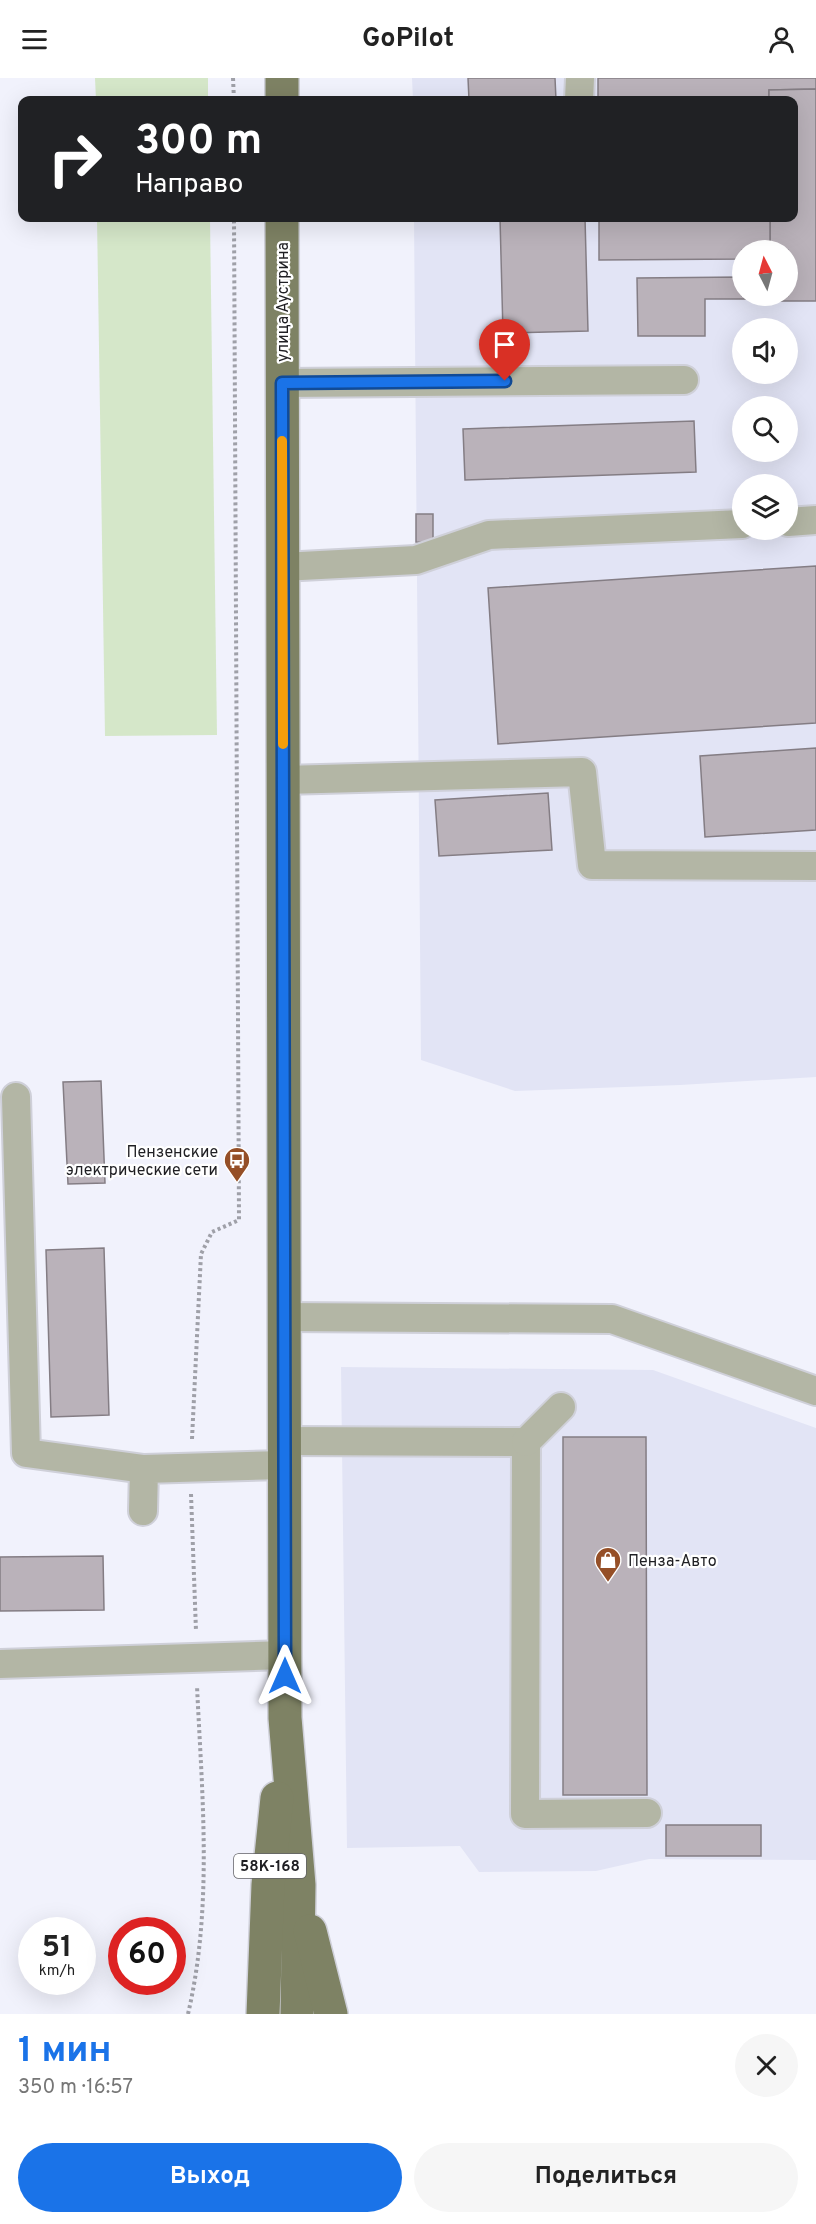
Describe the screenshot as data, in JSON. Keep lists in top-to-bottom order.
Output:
{
  "streets": {
    "main road": ["улица Аустрина", "58К-168"]
  },
  "crossings": [
    ["улица Аустрина", "58К-168"]
  ],
  "places": {
    "bus stop": ["Пензенские электрические сети"],
    "shop": ["Пенза-Авто"]
  },
  "north": "top",
  "page": {
    "header": "GoPilot",
    "turn": ["300 m", "Направо"],
    "speed": "51 km/h",
    "limit": "60",
    "heading": ["1 мин", "350 m · 16:57"],
    "buttons": ["Выход", "Поделиться"]
  }
}
